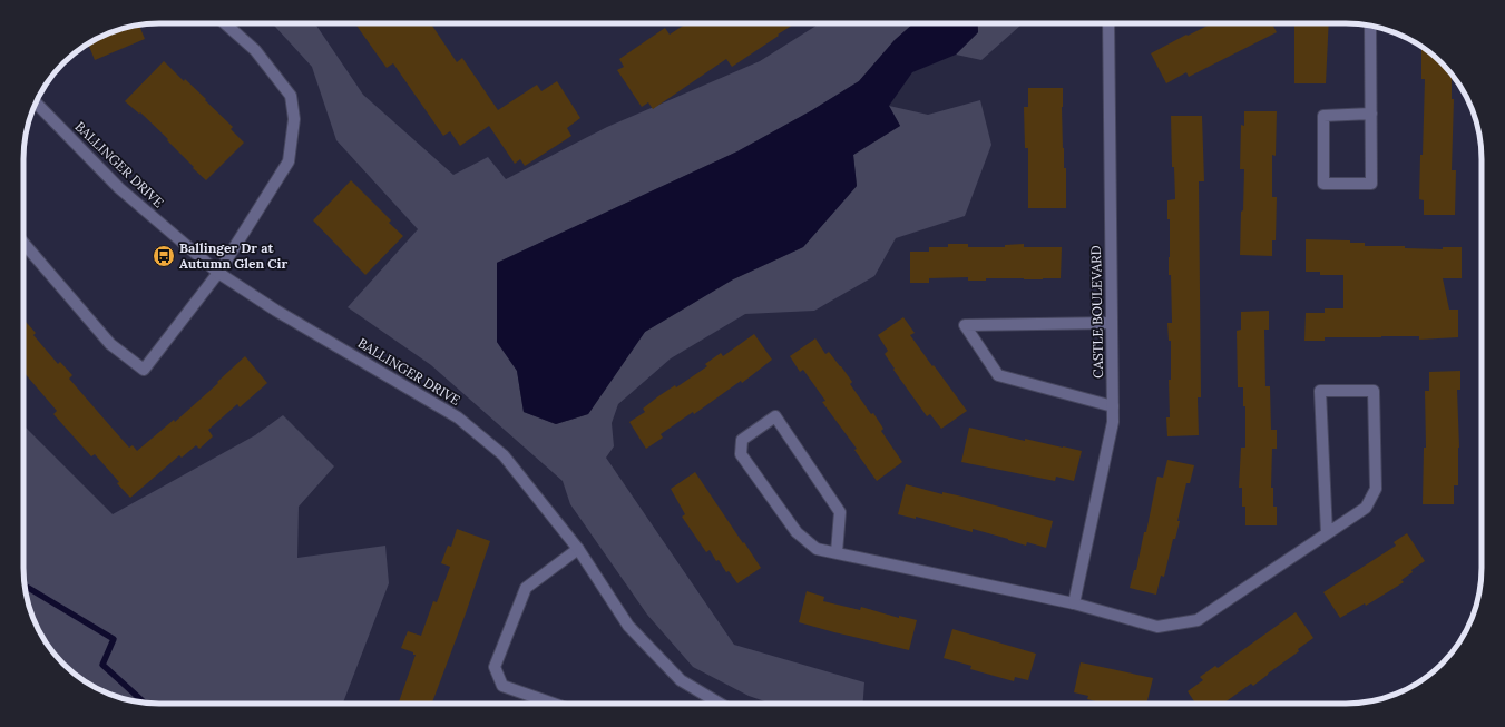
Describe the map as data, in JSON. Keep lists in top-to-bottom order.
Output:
{
  "streets": {
    "street": ["BALLINGER DRIVE", "CASTLE BOULEVARD"]
  },
  "places": {
    "bus stop": ["Ballinger Dr at Autumn Glen Cir"]
  }
}
